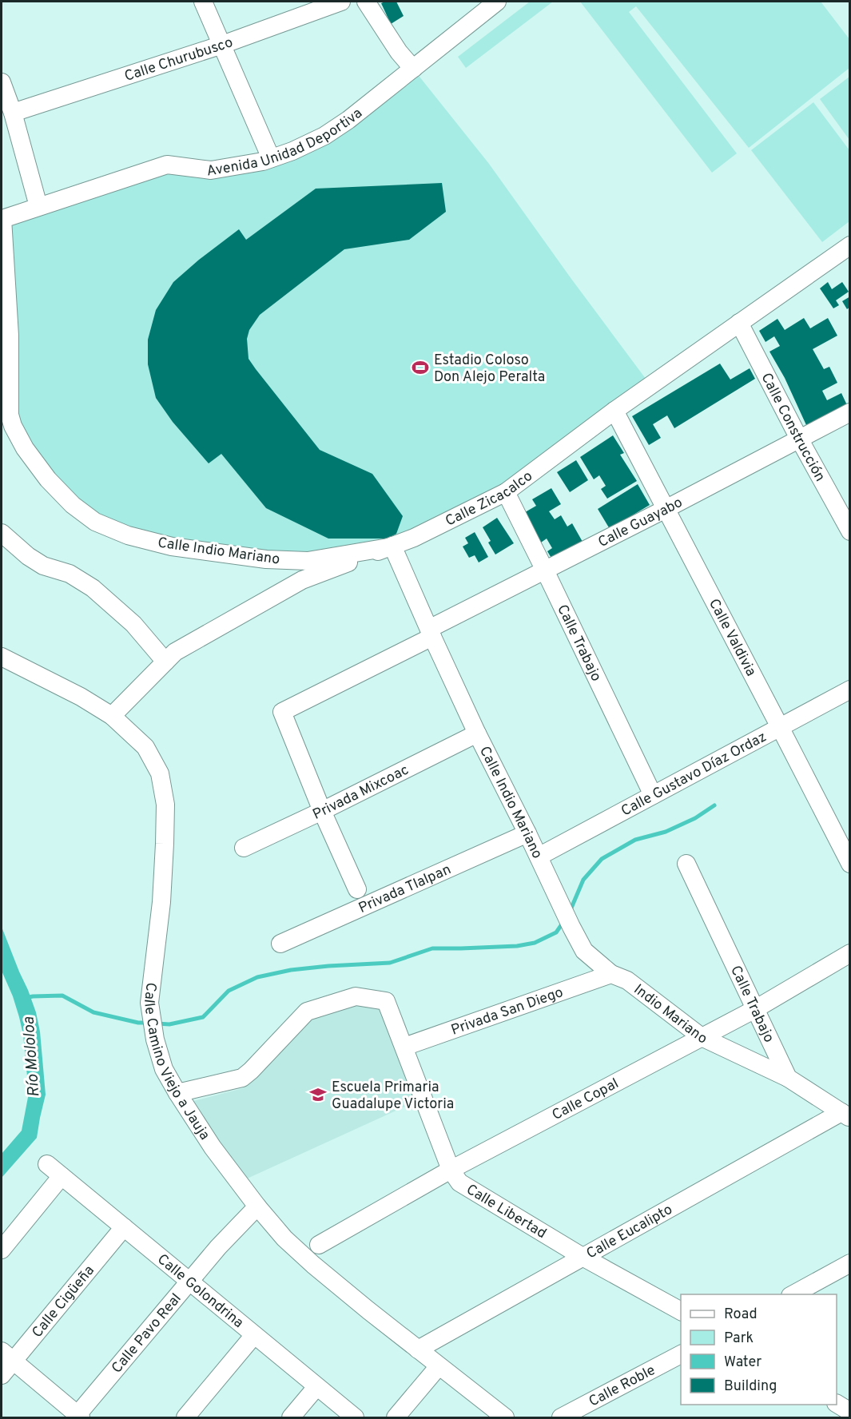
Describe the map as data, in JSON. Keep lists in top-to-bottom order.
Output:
{
  "streets": {
    "street": [
      "Calle Churubusco",
      "Avenida Unidad Deportiva",
      "Calle Construcción",
      "Calle Zicacalco",
      "Calle Guayabo",
      "Calle Indio Mariano",
      "Calle Valdivia",
      "Calle Trabajo",
      "Calle Gustavo Díaz Ordaz",
      "Privada Mixcoac",
      "Privada Tlalpan",
      "Privada San Diego",
      "Indio Mariano",
      "Calle Camino Viejo a Jauja",
      "Calle Copal",
      "Calle Libertad",
      "Calle Eucalipto",
      "Calle Golondrina",
      "Calle Cigüeña",
      "Calle Pavo Real",
      "Calle Roble"
    ]
  },
  "crossings": [
    ["Avenida Unidad Deportiva", "Calle Indio Mariano"],
    ["Calle Construcción", "Calle Zicacalco"],
    ["Calle Construcción", "Calle Guayabo"],
    ["Calle Zicacalco", "Calle Indio Mariano"],
    ["Calle Zicacalco", "Calle Valdivia"],
    ["Calle Zicacalco", "Calle Trabajo"],
    ["Calle Zicacalco", "Calle Camino Viejo a Jauja"],
    ["Calle Guayabo", "Calle Indio Mariano"],
    ["Calle Guayabo", "Calle Valdivia"],
    ["Calle Guayabo", "Calle Trabajo"],
    ["Calle Guayabo", "Privada Mixcoac"],
    ["Calle Indio Mariano", "Calle Gustavo Díaz Ordaz"],
    ["Calle Indio Mariano", "Privada Mixcoac"],
    ["Calle Indio Mariano", "Privada Tlalpan"],
    ["Calle Indio Mariano", "Indio Mariano"],
    ["Calle Valdivia", "Calle Gustavo Díaz Ordaz"],
    ["Calle Trabajo", "Calle Gustavo Díaz Ordaz"],
    ["Calle Trabajo", "Indio Mariano"],
    ["Calle Trabajo", "Calle Copal"],
    ["Privada San Diego", "Indio Mariano"],
    ["Privada San Diego", "Calle Libertad"],
    ["Indio Mariano", "Calle Copal"],
    ["Calle Camino Viejo a Jauja", "Calle Libertad"],
    ["Calle Camino Viejo a Jauja", "Calle Eucalipto"],
    ["Calle Camino Viejo a Jauja", "Calle Pavo Real"],
    ["Calle Copal", "Calle Libertad"],
    ["Calle Libertad", "Calle Eucalipto"],
    ["Calle Golondrina", "Calle Cigüeña"],
    ["Calle Golondrina", "Calle Pavo Real"]
  ],
  "water": ["Río Mololoa"],
  "places": {
    "sports": ["Estadio Coloso Don Alejo Peralta"],
    "school or university": ["Escuela Primaria Guadalupe Victoria"]
  },
  "legend": [
    "Road",
    "Park",
    "Water",
    "Building"
  ]
}
